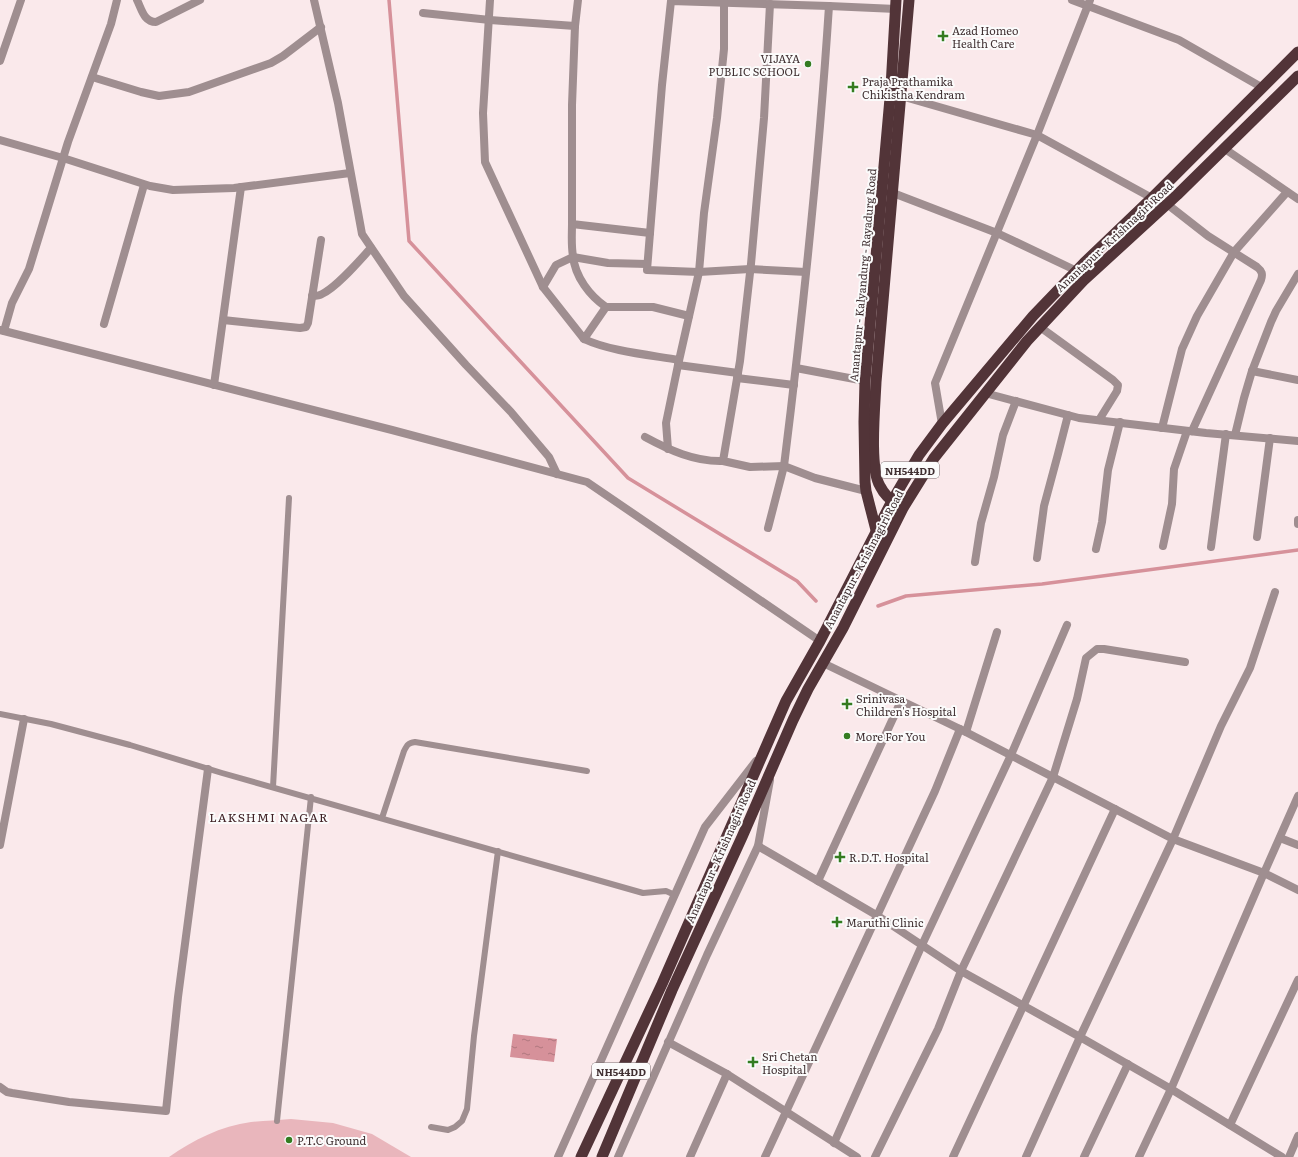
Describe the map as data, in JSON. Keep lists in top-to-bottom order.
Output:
{
  "streets": {
    "highway": ["Anantapur - Krishnagiri Road", "Anantapur - Kalyandurg - Rayadurg Road", "NH544DD"]
  },
  "crossings": [
    ["Anantapur - Krishnagiri Road", "Anantapur - Kalyandurg - Rayadurg Road"],
    ["Anantapur - Krishnagiri Road", "NH544DD"]
  ],
  "districts": ["LAKSHMI NAGAR"],
  "places": {
    "health": [
      "Azad Homeo Health Care",
      "Praja Prathamika Chikistha Kendram",
      "Srinivasa Children's Hospital",
      "R.D.T. Hospital",
      "Maruthi Clinic",
      "Sri Chetan Hospital"
    ],
    "other": ["VIJAYA PUBLIC SCHOOL", "More For You", "P.T.C Ground"]
  }
}
